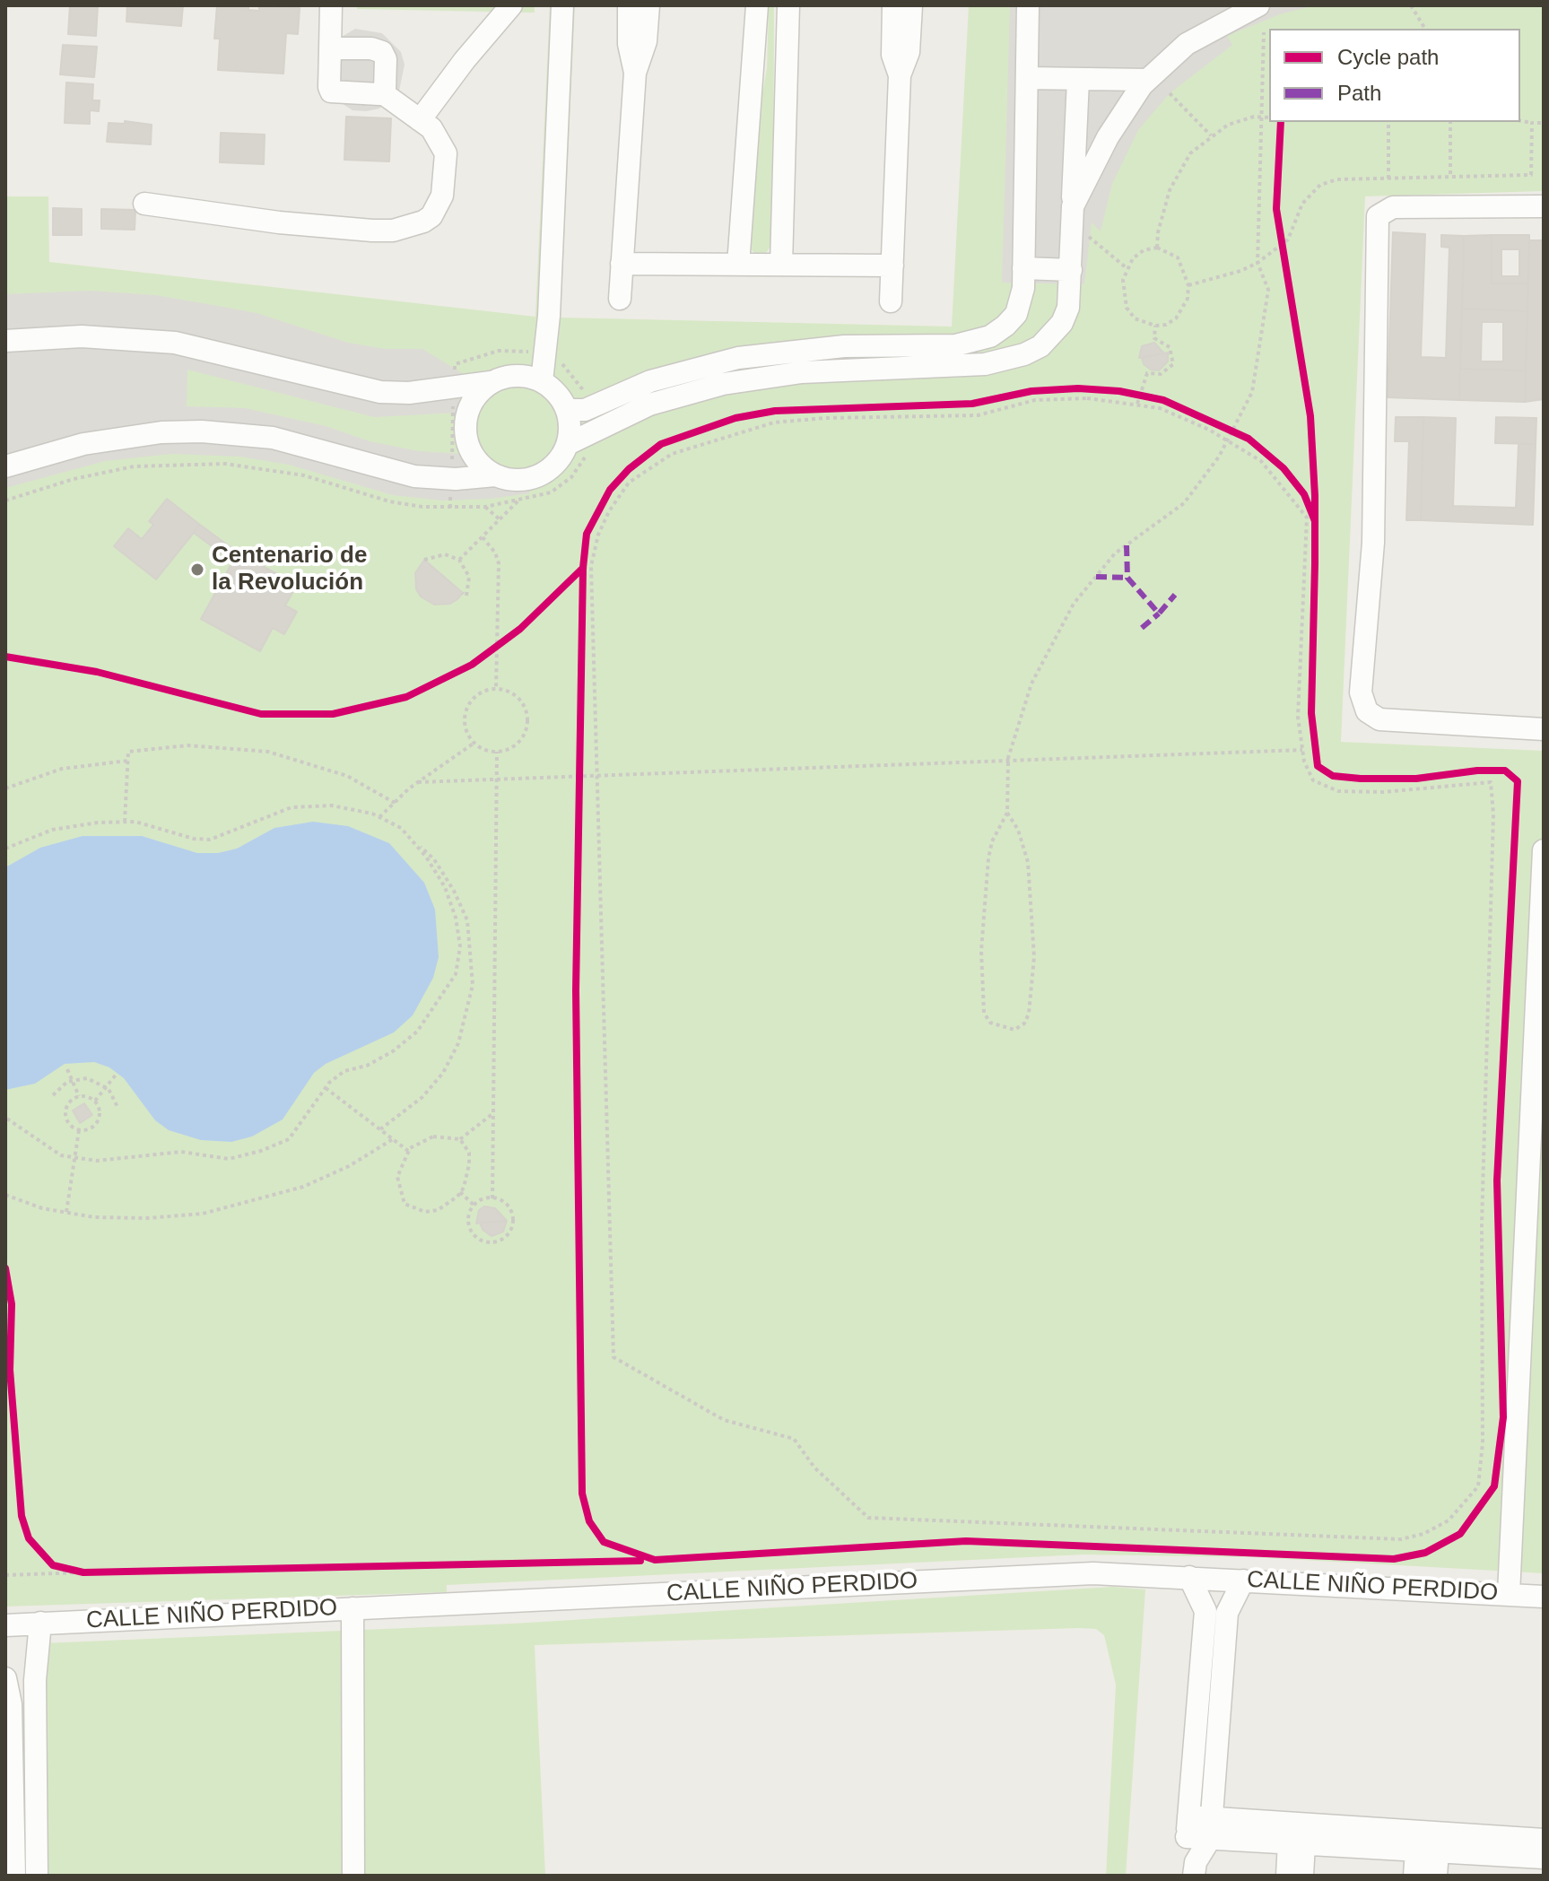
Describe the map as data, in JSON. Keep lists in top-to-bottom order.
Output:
{
  "streets": {
    "street": ["CALLE NIÑO PERDIDO"]
  },
  "places": ["Centenario de la Revolución"],
  "legend": ["Cycle path", "Path"]
}
